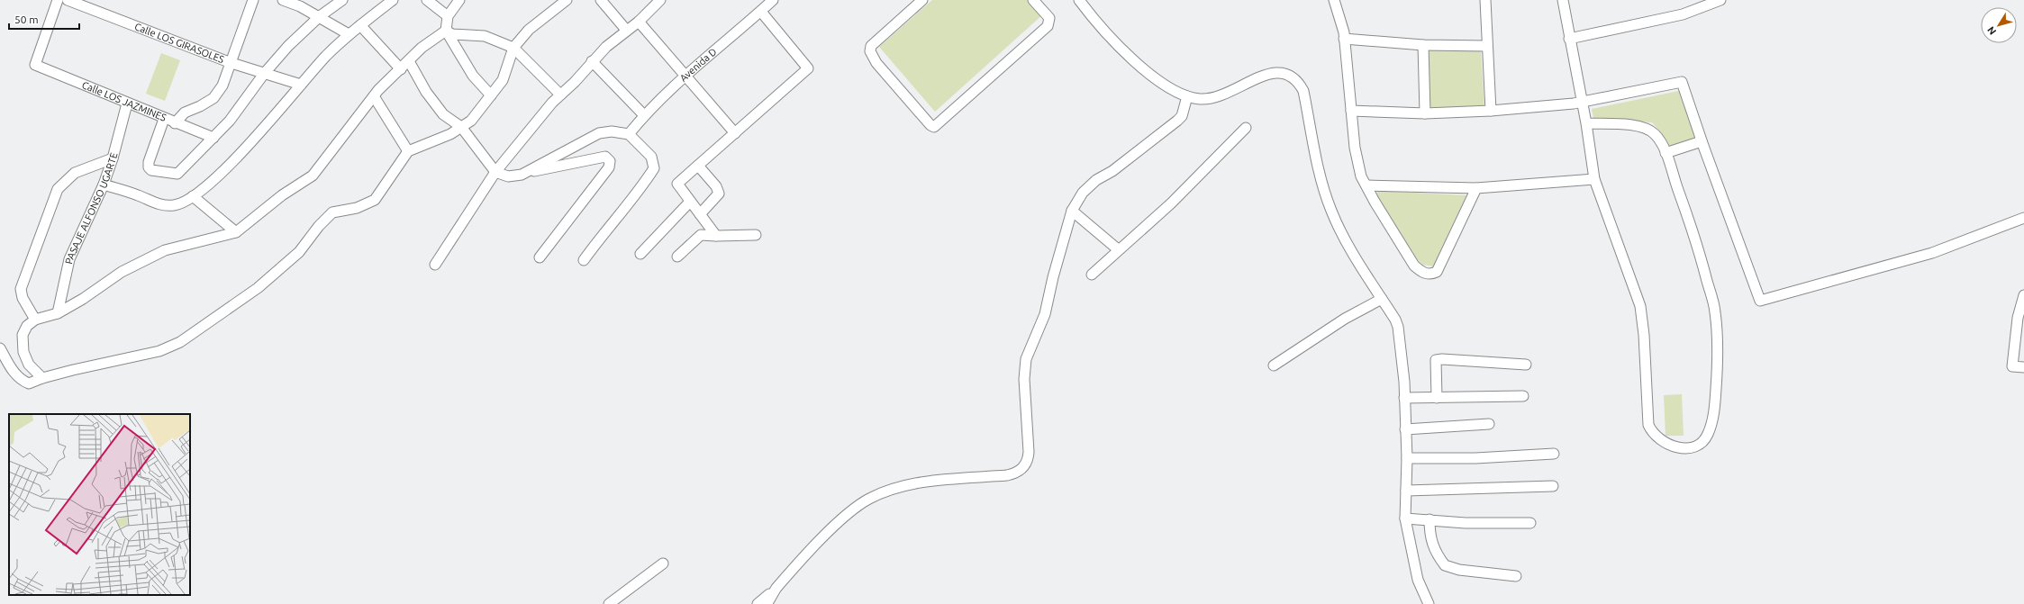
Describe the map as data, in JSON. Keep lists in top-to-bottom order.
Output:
{
  "streets": {
    "street": [
      "Calle LOS GIRASOLES",
      "Avenida D",
      "Calle LOS JAZMINES",
      "PASAJE ALFONSO UGARTE"
    ]
  },
  "crossings": [
    ["Calle LOS JAZMINES", "PASAJE ALFONSO UGARTE"]
  ],
  "scale_bar": "50 m",
  "north": "bottom left"
}
